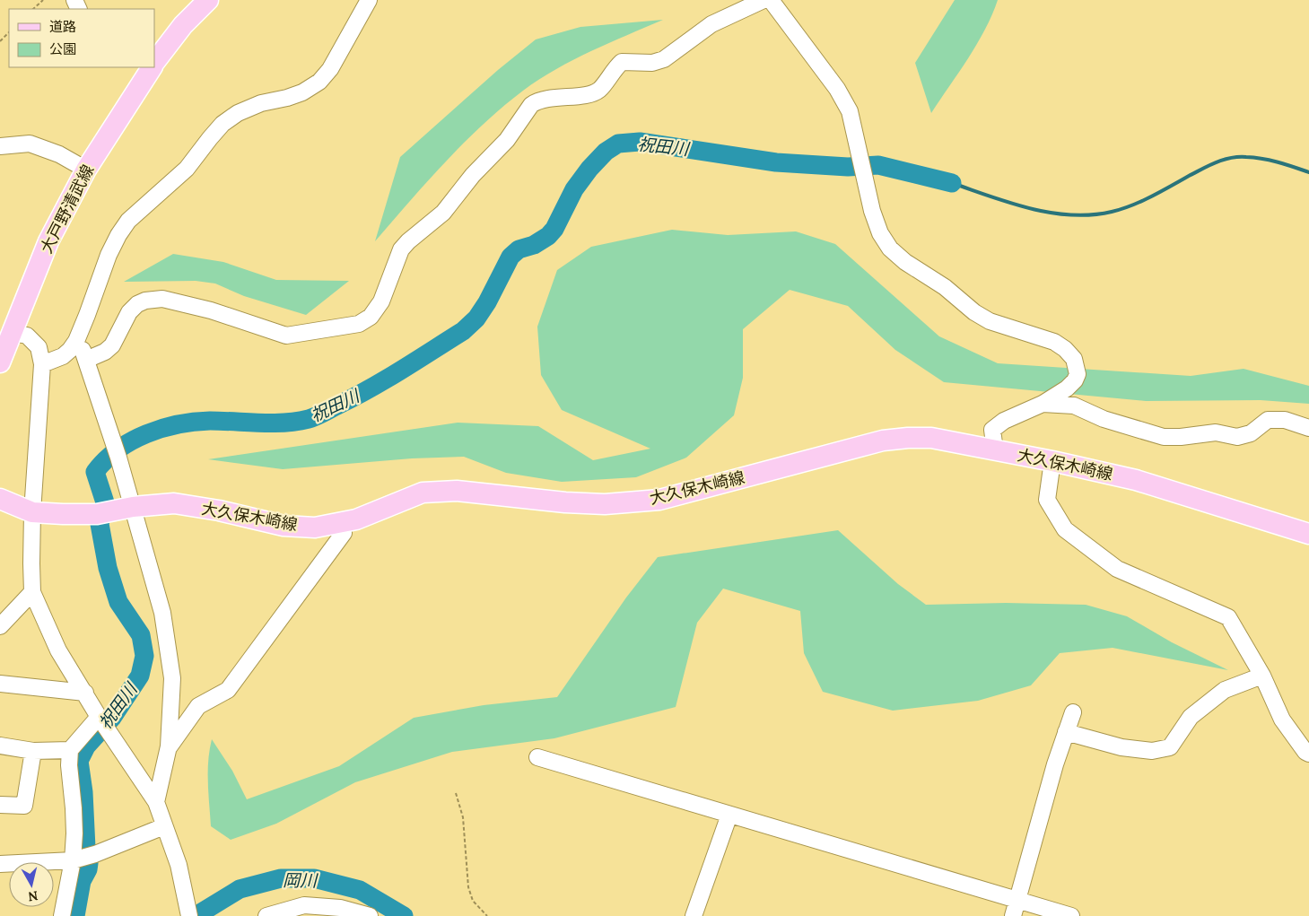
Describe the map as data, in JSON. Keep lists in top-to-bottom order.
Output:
{
  "streets": {
    "main road": ["大戸野清武線", "大久保木崎線"]
  },
  "water": ["祝田川", "岡川"],
  "legend": ["道路", "公園"],
  "north": "bottom"
}
